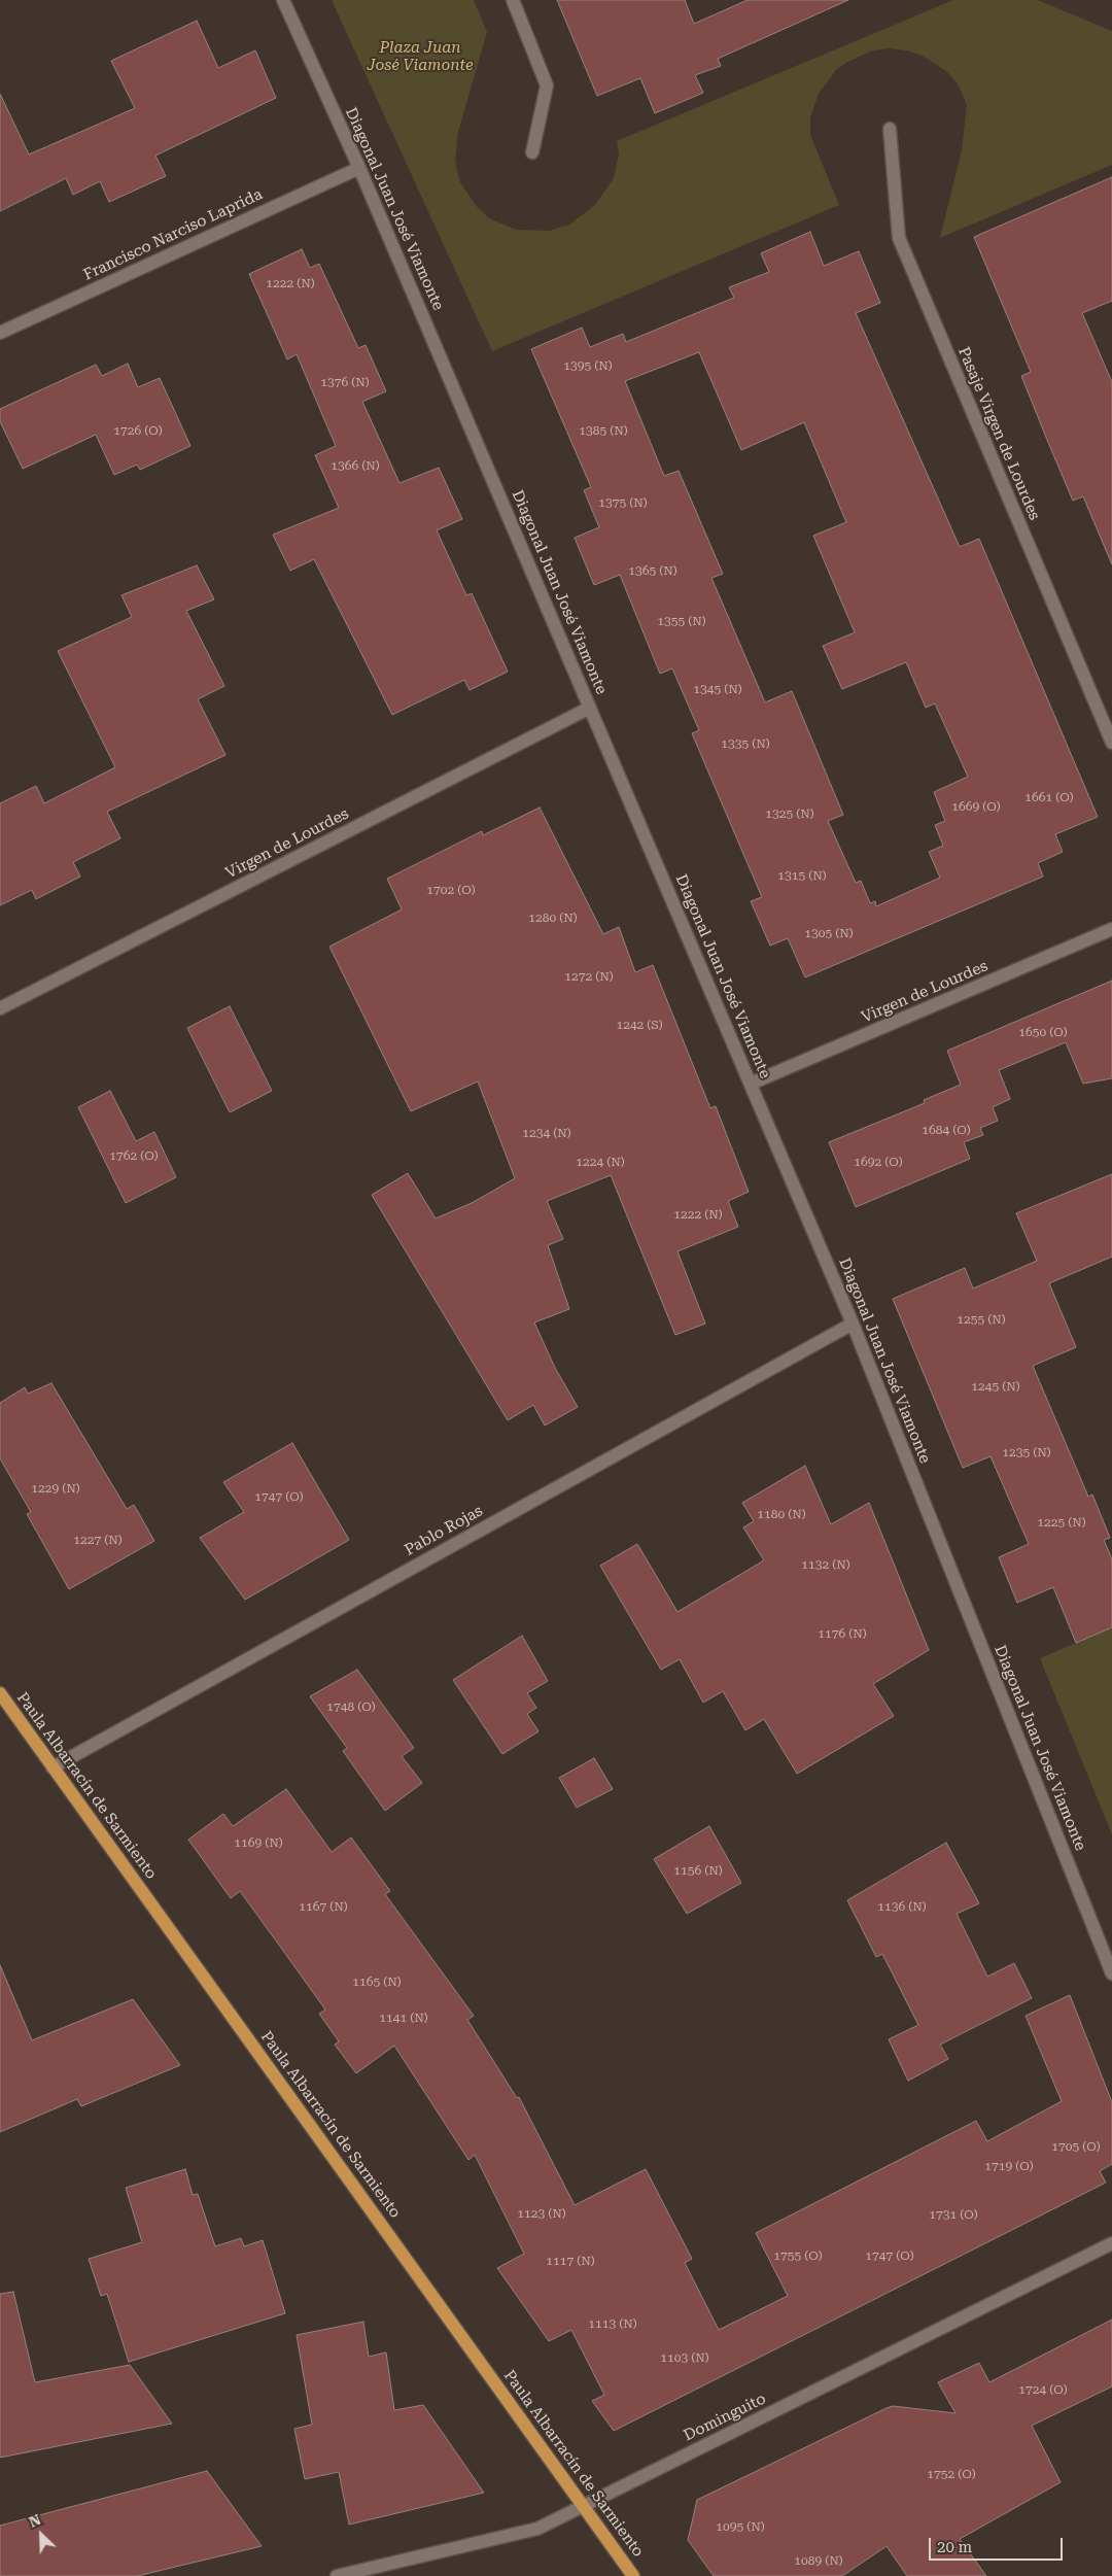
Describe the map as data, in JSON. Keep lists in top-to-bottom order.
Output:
{
  "streets": {
    "main road": ["Paula Albarracín de Sarmiento"],
    "street": [
      "Diagonal Juan José Viamonte",
      "Francisco Narciso Laprida",
      "Pasaje Virgen de Lourdes",
      "Virgen de Lourdes",
      "Pablo Rojas",
      "Dominguito"
    ]
  },
  "crossings": [
    ["Diagonal Juan José Viamonte", "Francisco Narciso Laprida"],
    ["Diagonal Juan José Viamonte", "Virgen de Lourdes"],
    ["Diagonal Juan José Viamonte", "Pablo Rojas"],
    ["Pablo Rojas", "Paula Albarracín de Sarmiento"],
    ["Paula Albarracín de Sarmiento", "Dominguito"]
  ],
  "parks": ["Plaza Juan José Viamonte"],
  "house_numbers": [
    "1222 (N)",
    "1395 (N)",
    "1376 (N)",
    "1726 (O)",
    "1385 (N)",
    "1366 (N)",
    "1375 (N)",
    "1365 (N)",
    "1355 (N)",
    "1345 (N)",
    "1335 (N)",
    "1661 (O)",
    "1669 (O)",
    "1325 (N)",
    "1315 (N)",
    "1702 (O)",
    "1280 (N)",
    "1305 (N)",
    "1272 (N)",
    "1242 (S)",
    "1650 (O)",
    "1684 (O)",
    "1234 (N)",
    "1762 (O)",
    "1224 (N)",
    "1692 (O)",
    "1222 (N)",
    "1255 (N)",
    "1245 (N)",
    "1235 (N)",
    "1229 (N)",
    "1747 (O)",
    "1180 (N)",
    "1225 (N)",
    "1227 (N)",
    "1132 (N)",
    "1176 (N)",
    "1748 (O)",
    "1169 (N)",
    "1156 (N)",
    "1167 (N)",
    "1136 (N)",
    "1165 (N)",
    "1141 (N)",
    "1705 (O)",
    "1719 (O)",
    "1123 (N)",
    "1731 (O)",
    "1755 (O)",
    "1747 (O)",
    "1117 (N)",
    "1113 (N)",
    "1103 (N)",
    "1724 (O)",
    "1752 (O)",
    "1095 (N)",
    "1089 (N)"
  ],
  "scale_bar": "20 m",
  "north": "top left"
}
